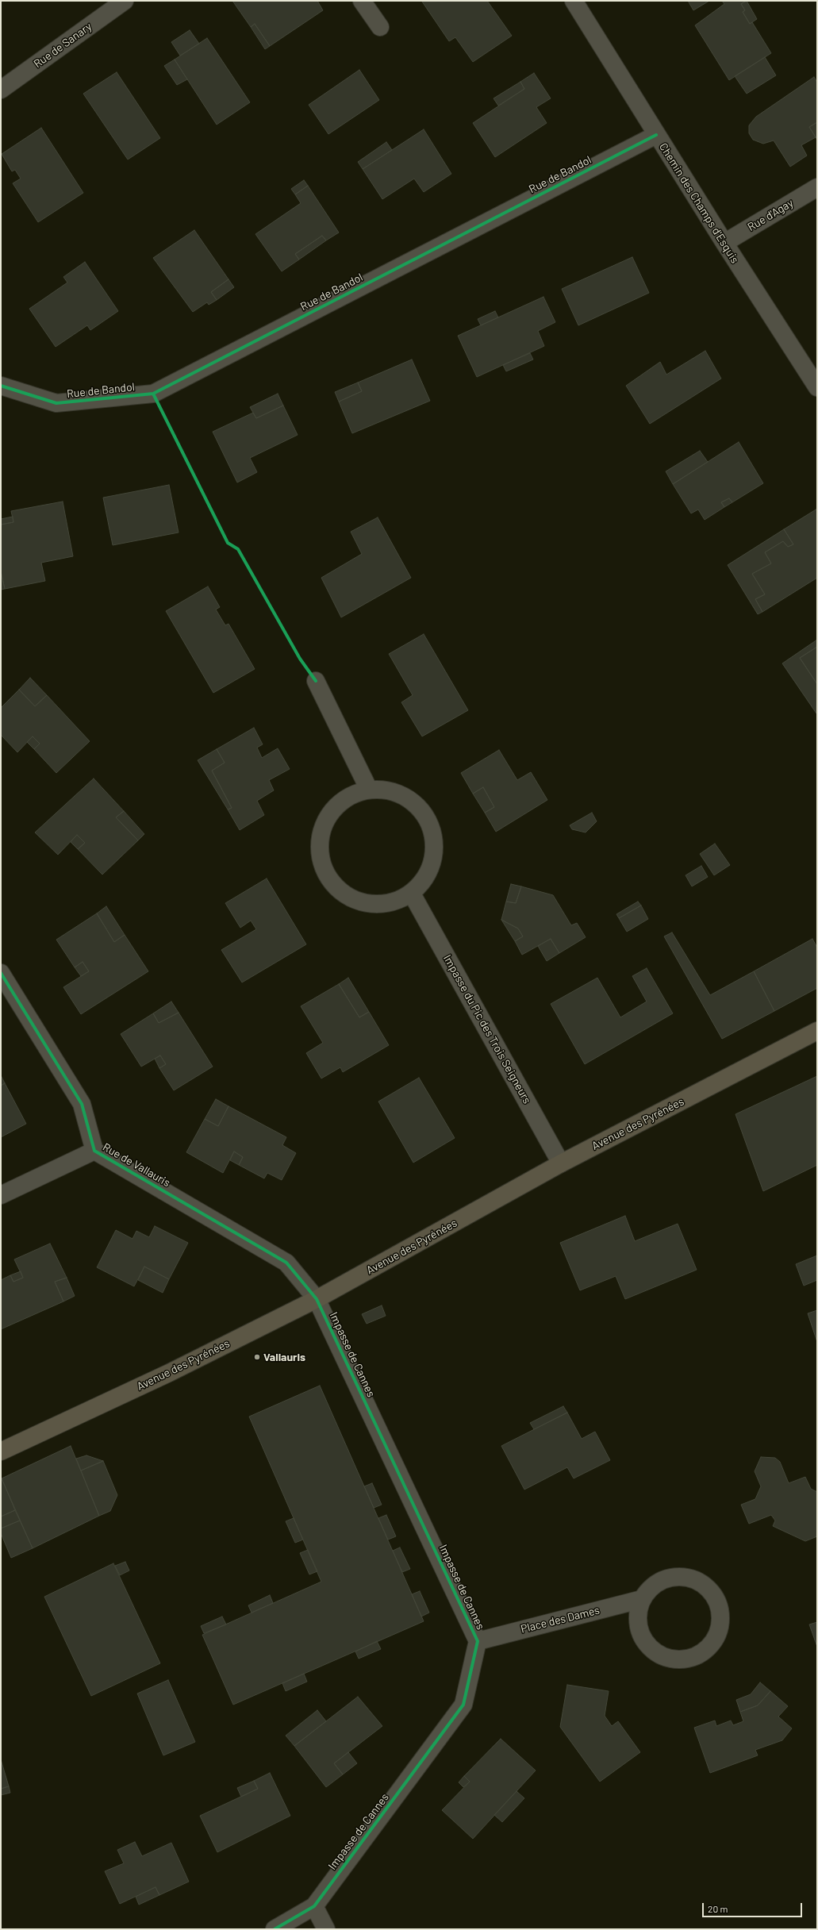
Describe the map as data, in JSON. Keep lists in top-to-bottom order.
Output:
{
  "streets": {
    "main road": ["Avenue des Pyrénées"],
    "street": [
      "Rue de Sanary",
      "Rue de Bandol",
      "Chemin des Champs d'Esquis",
      "Rue d'Agay",
      "Impasse du Pic des Trois Seigneurs",
      "Rue de Vallauris",
      "Impasse de Cannes",
      "Place des Dames"
    ]
  },
  "crossings": [
    ["Rue de Bandol", "Chemin des Champs d'Esquis"],
    ["Chemin des Champs d'Esquis", "Rue d'Agay"],
    ["Impasse du Pic des Trois Seigneurs", "Avenue des Pyrénées"],
    ["Avenue des Pyrénées", "Rue de Vallauris"],
    ["Avenue des Pyrénées", "Impasse de Cannes"],
    ["Rue de Vallauris", "Impasse de Cannes"],
    ["Impasse de Cannes", "Place des Dames"]
  ],
  "places": ["Vallauris"],
  "scale_bar": "20 m"
}
